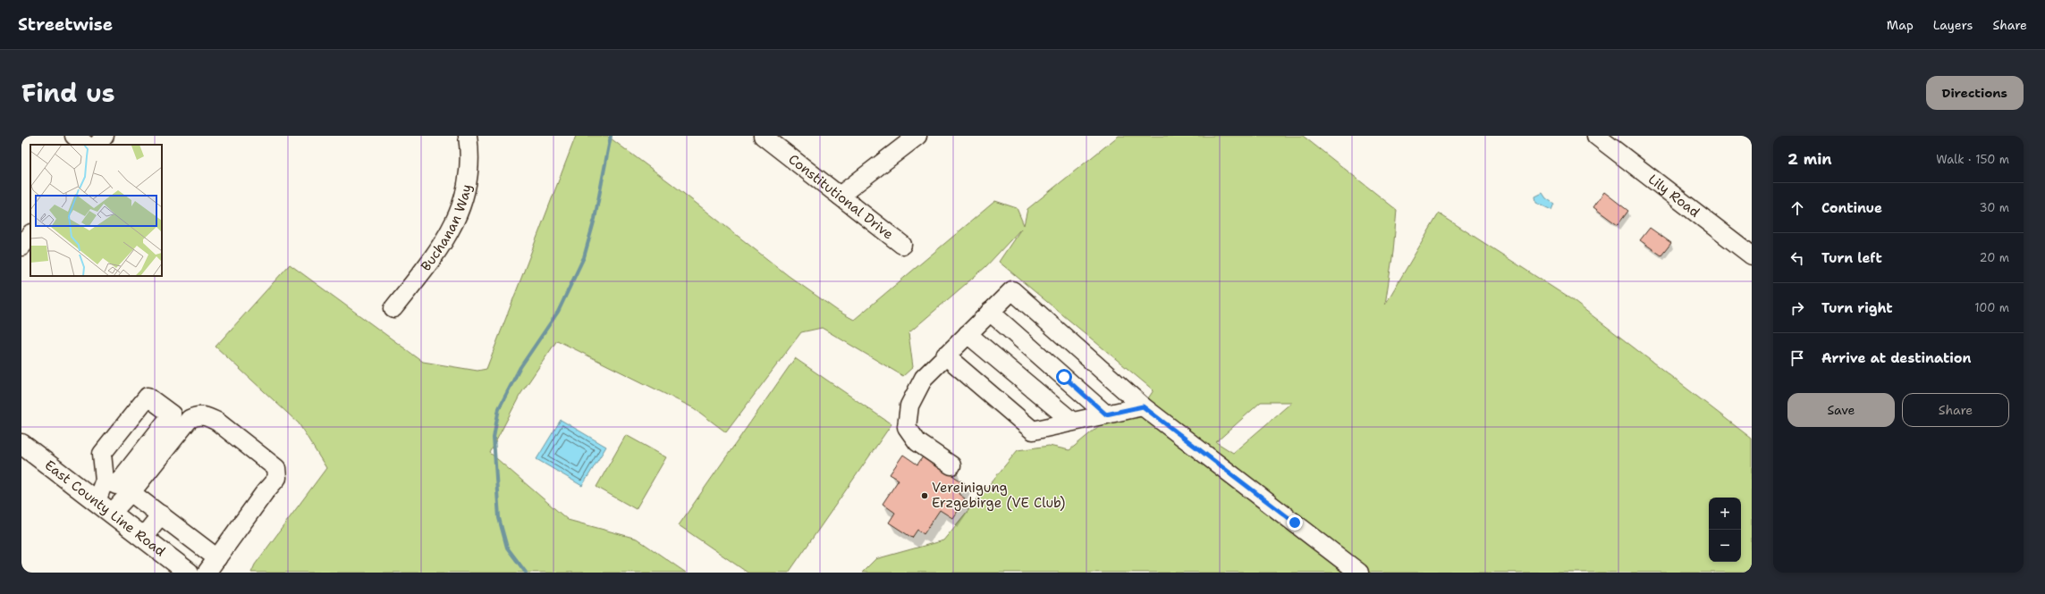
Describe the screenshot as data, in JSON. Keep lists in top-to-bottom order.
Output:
{
  "streets": {
    "main road": ["East County Line Road"],
    "street": ["Lily Road", "Constitutional Drive", "Buchanan Way"]
  },
  "places": ["Vereinigung Erzgebirge (VE Club)"],
  "page": {
    "header": "Streetwise",
    "nav": ["Map", "Layers", "Share"],
    "title": "Find us",
    "buttons": [
      "Directions",
      ["Save", "Share"]
    ],
    "heading": ["2 min", "Walk · 150 m"],
    "list": [
      ["Continue", "30 m"],
      ["Turn left", "20 m"],
      ["Turn right", "100 m"],
      "Arrive at destination"
    ],
    "map_buttons": ["+", "−"]
  }
}
